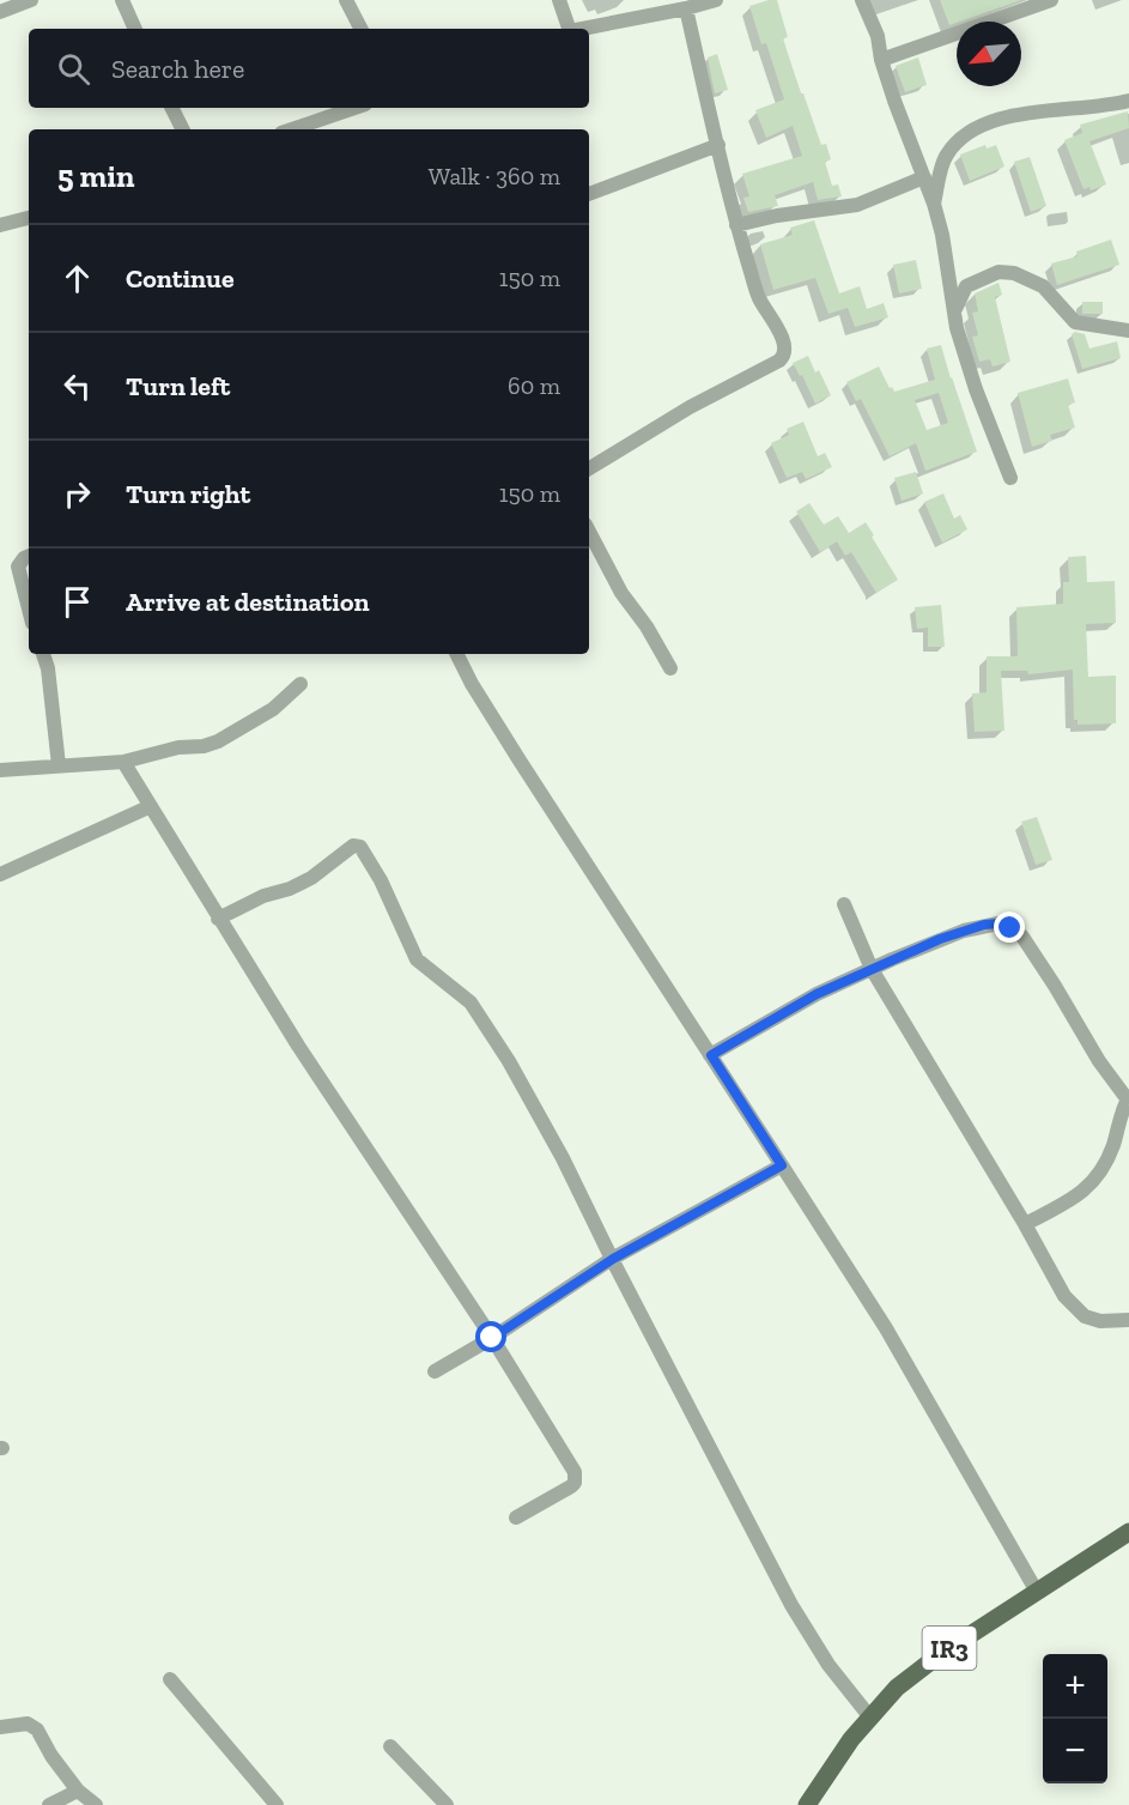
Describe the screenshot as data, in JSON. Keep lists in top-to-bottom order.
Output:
{
  "streets": {
    "main road": ["IR3"]
  },
  "north": "bottom left",
  "page": {
    "search": "Search here",
    "heading": ["5 min", "Walk · 360 m"],
    "list": [
      ["Continue", "150 m"],
      ["Turn left", "60 m"],
      ["Turn right", "150 m"],
      "Arrive at destination"
    ],
    "map_buttons": ["+", "−"]
  }
}
